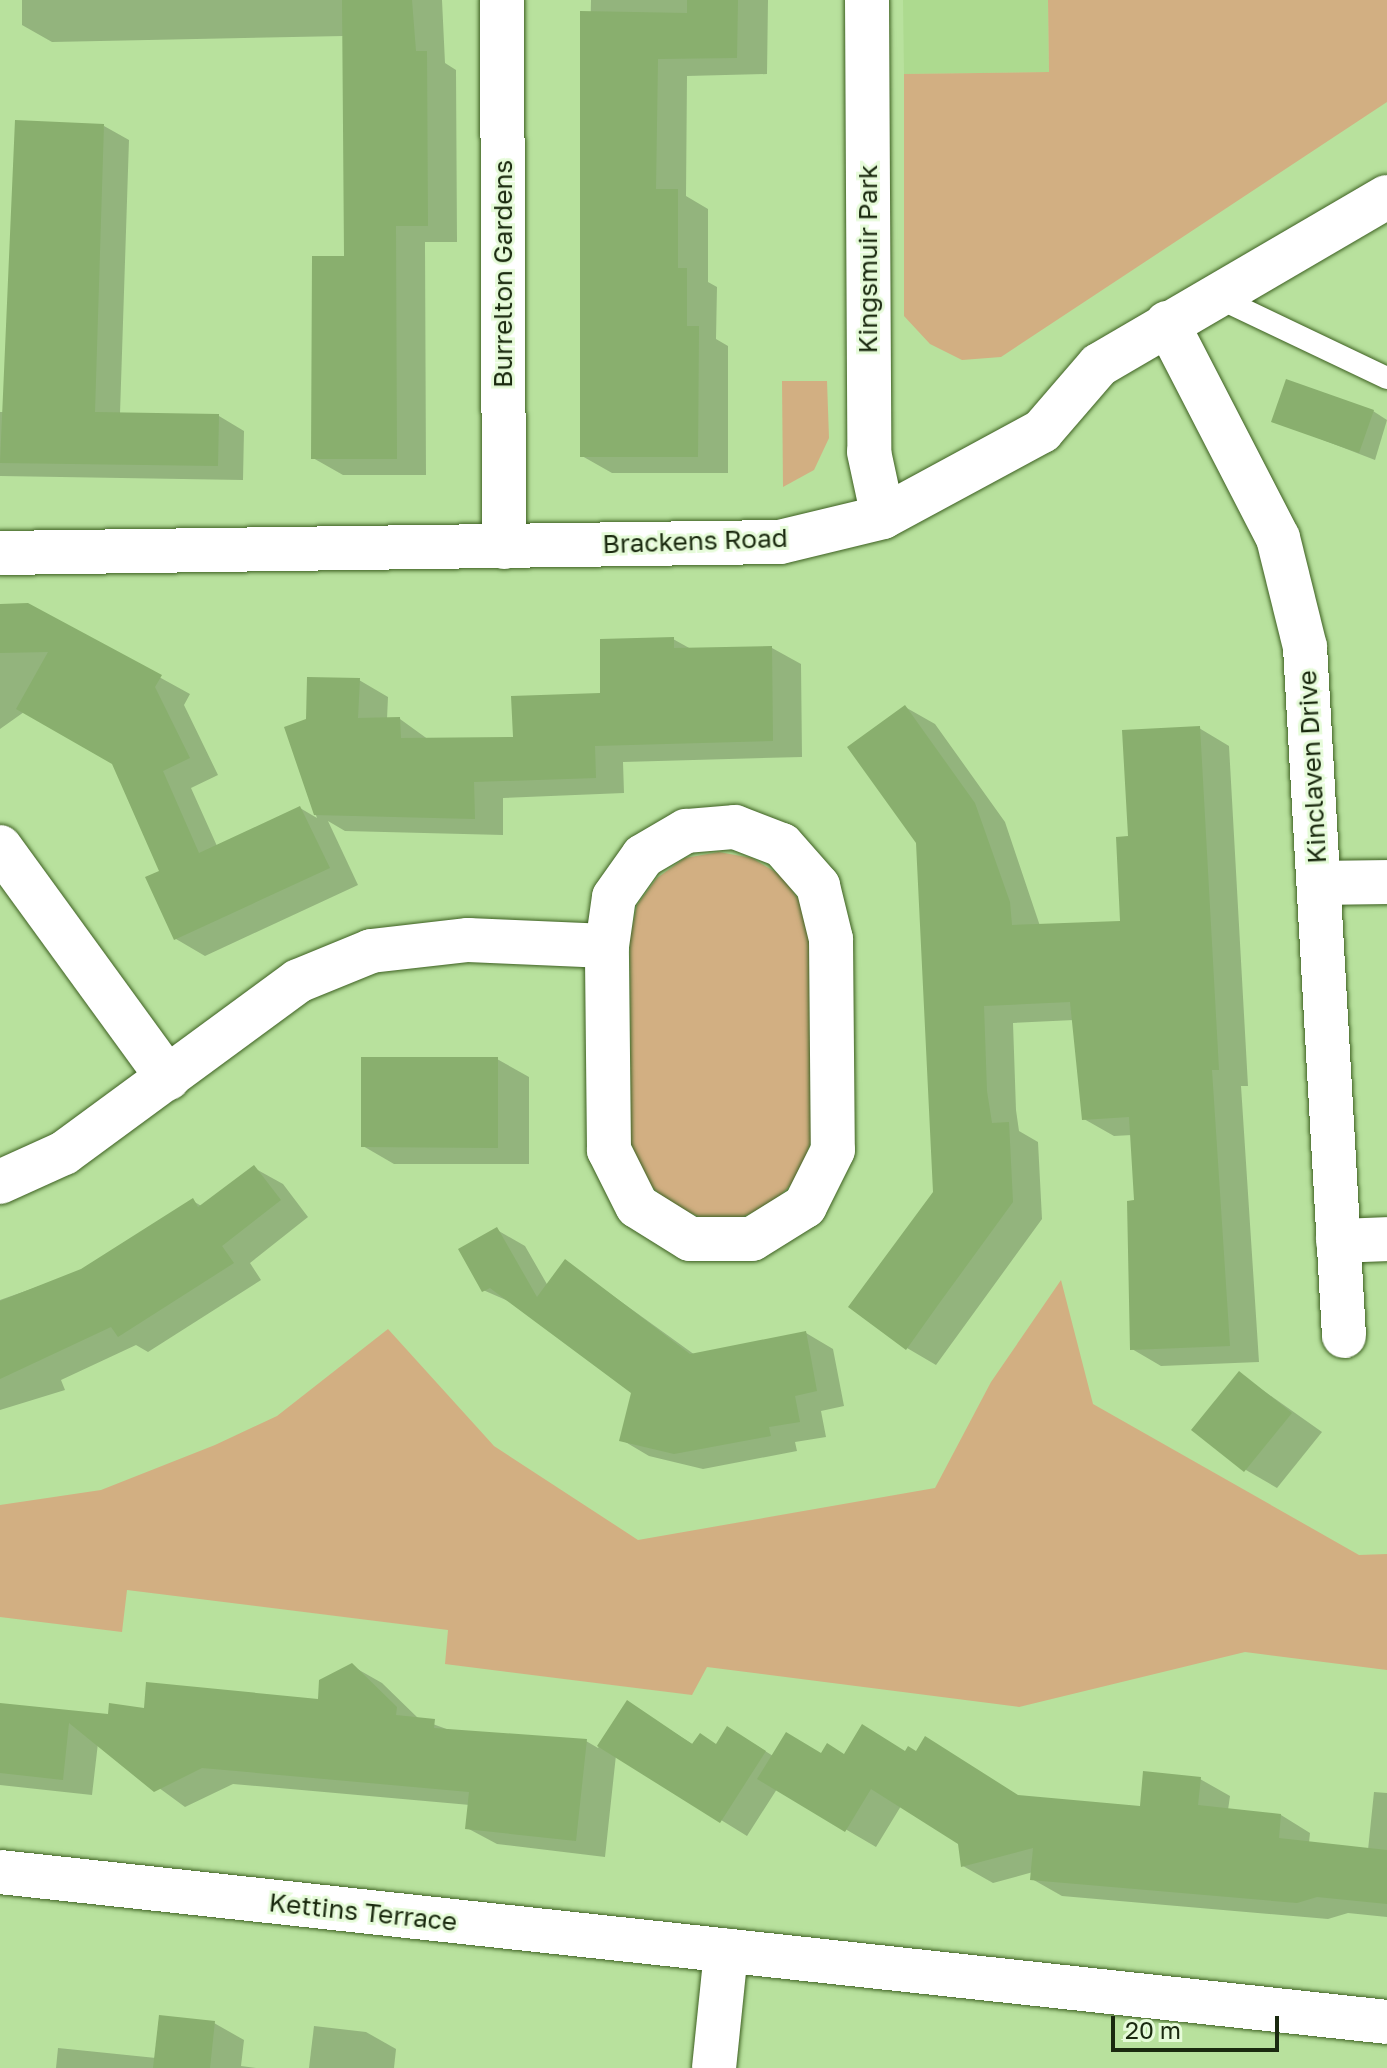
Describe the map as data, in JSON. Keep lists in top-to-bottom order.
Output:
{
  "streets": {
    "street": [
      "Kingsmuir Park",
      "Burrelton Gardens",
      "Brackens Road",
      "Kinclaven Drive",
      "Kettins Terrace"
    ]
  },
  "crossings": [
    ["Kingsmuir Park", "Brackens Road"],
    ["Burrelton Gardens", "Brackens Road"],
    ["Brackens Road", "Kinclaven Drive"]
  ],
  "scale_bar": "20 m"
}
